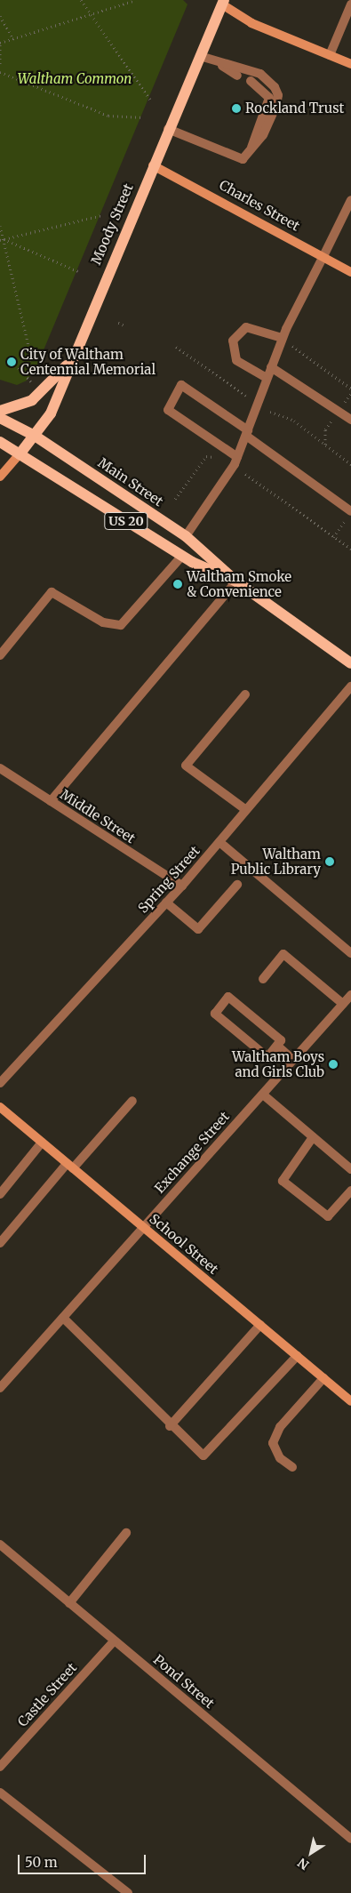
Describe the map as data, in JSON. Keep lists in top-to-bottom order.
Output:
{
  "streets": {
    "main road": ["Moody Street", "Main Street", "US 20"],
    "street": [
      "Charles Street",
      "Middle Street",
      "Spring Street",
      "Exchange Street",
      "School Street",
      "Pond Street",
      "Castle Street"
    ]
  },
  "crossings": [
    ["Charles Street", "Moody Street"],
    ["Moody Street", "Main Street"],
    ["Middle Street", "Spring Street"],
    ["Exchange Street", "School Street"],
    ["Pond Street", "Castle Street"]
  ],
  "parks": ["Waltham Common"],
  "places": [
    "Rockland Trust",
    "City of Waltham Centennial Memorial",
    "Waltham Smoke & Convenience",
    "Waltham Public Library",
    "Waltham Boys and Girls Club"
  ],
  "scale_bar": "50 m",
  "north": "bottom left"
}
